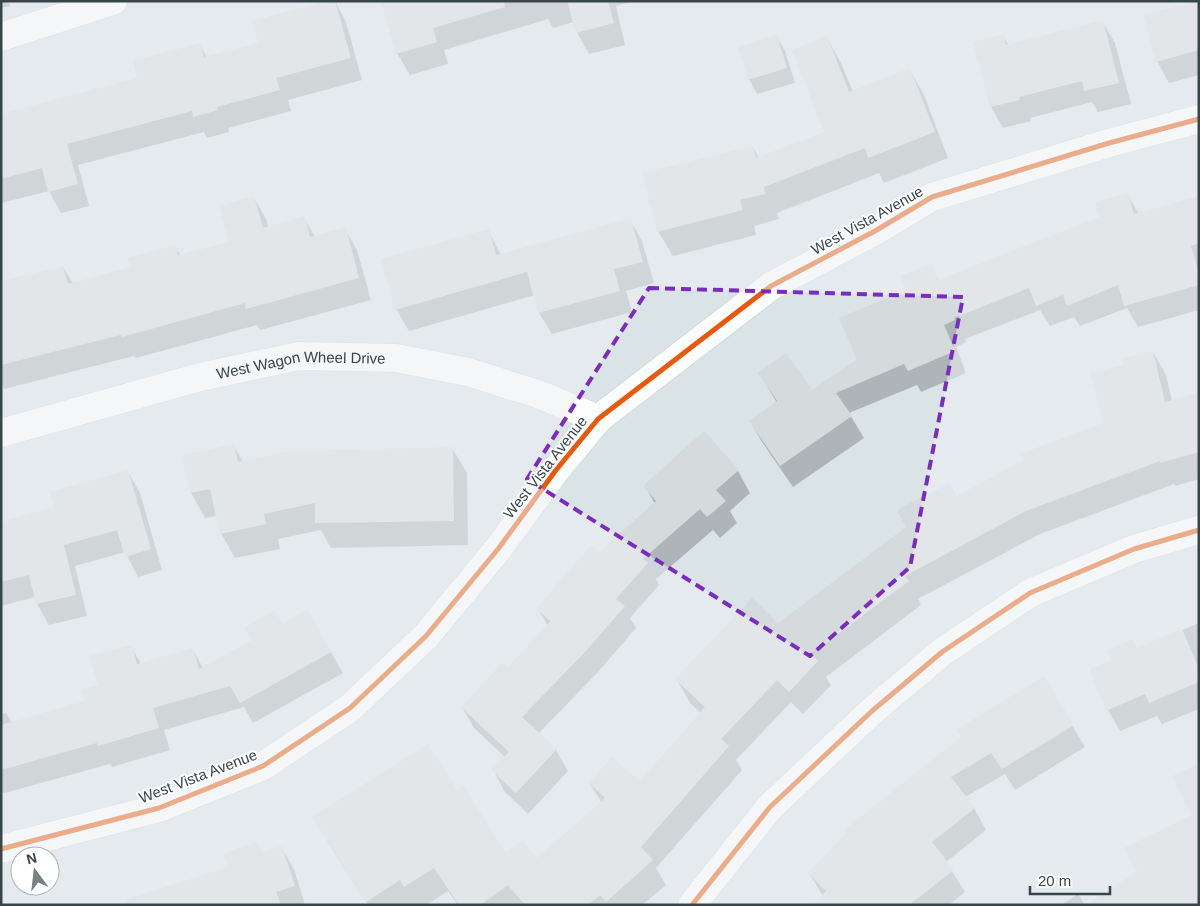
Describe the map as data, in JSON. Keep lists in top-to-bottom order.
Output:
{
  "streets": {
    "street": ["West Vista Avenue", "West Wagon Wheel Drive"]
  },
  "crossings": [
    ["West Vista Avenue", "West Wagon Wheel Drive"]
  ],
  "scale_bar": "20 m",
  "north": "top"
}
